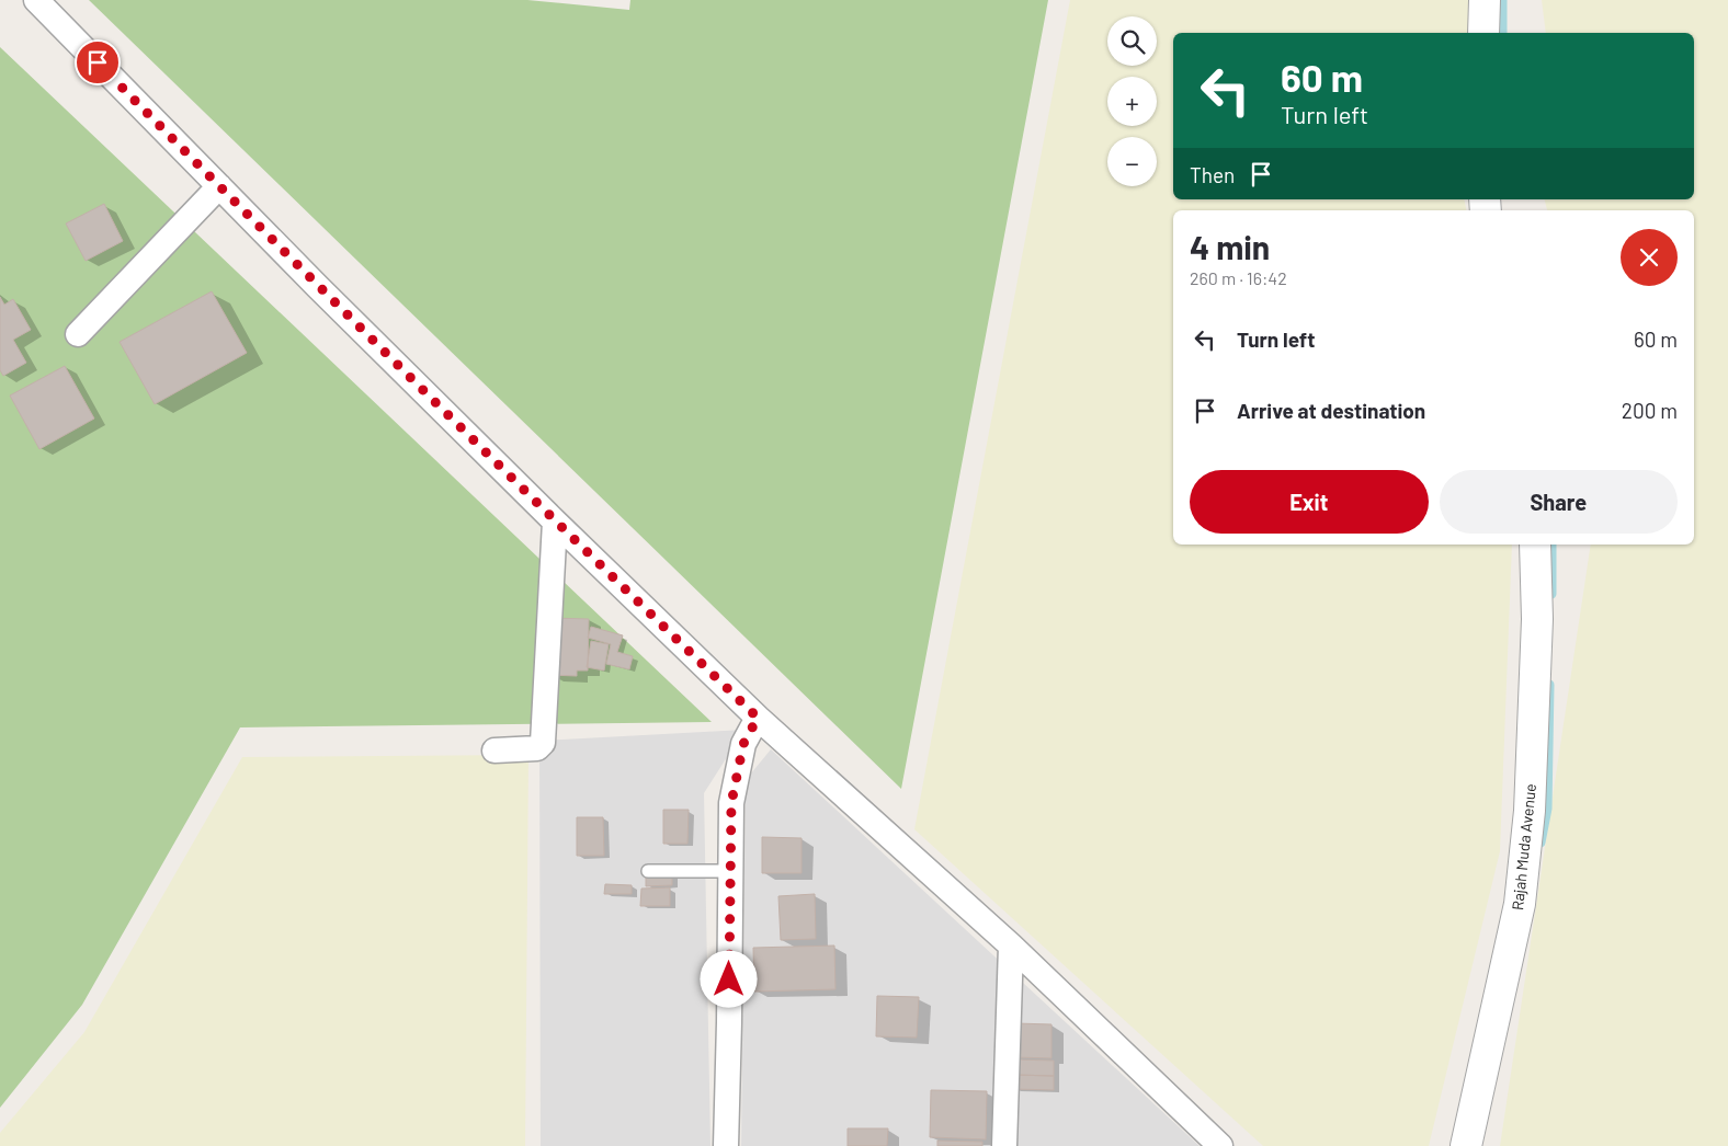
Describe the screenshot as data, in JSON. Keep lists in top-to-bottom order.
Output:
{
  "streets": {
    "street": ["Rajah Muda Avenue"]
  },
  "page": {
    "map_buttons": ["+", "−"],
    "turn": ["60 m", "Turn left"],
    "then": "Then",
    "heading": ["4 min", "260 m · 16:42"],
    "list": [
      {
        "name": "Turn left",
        "value": "60 m"
      },
      {
        "name": "Arrive at destination",
        "value": "200 m"
      }
    ],
    "buttons": ["Exit", "Share"]
  }
}
